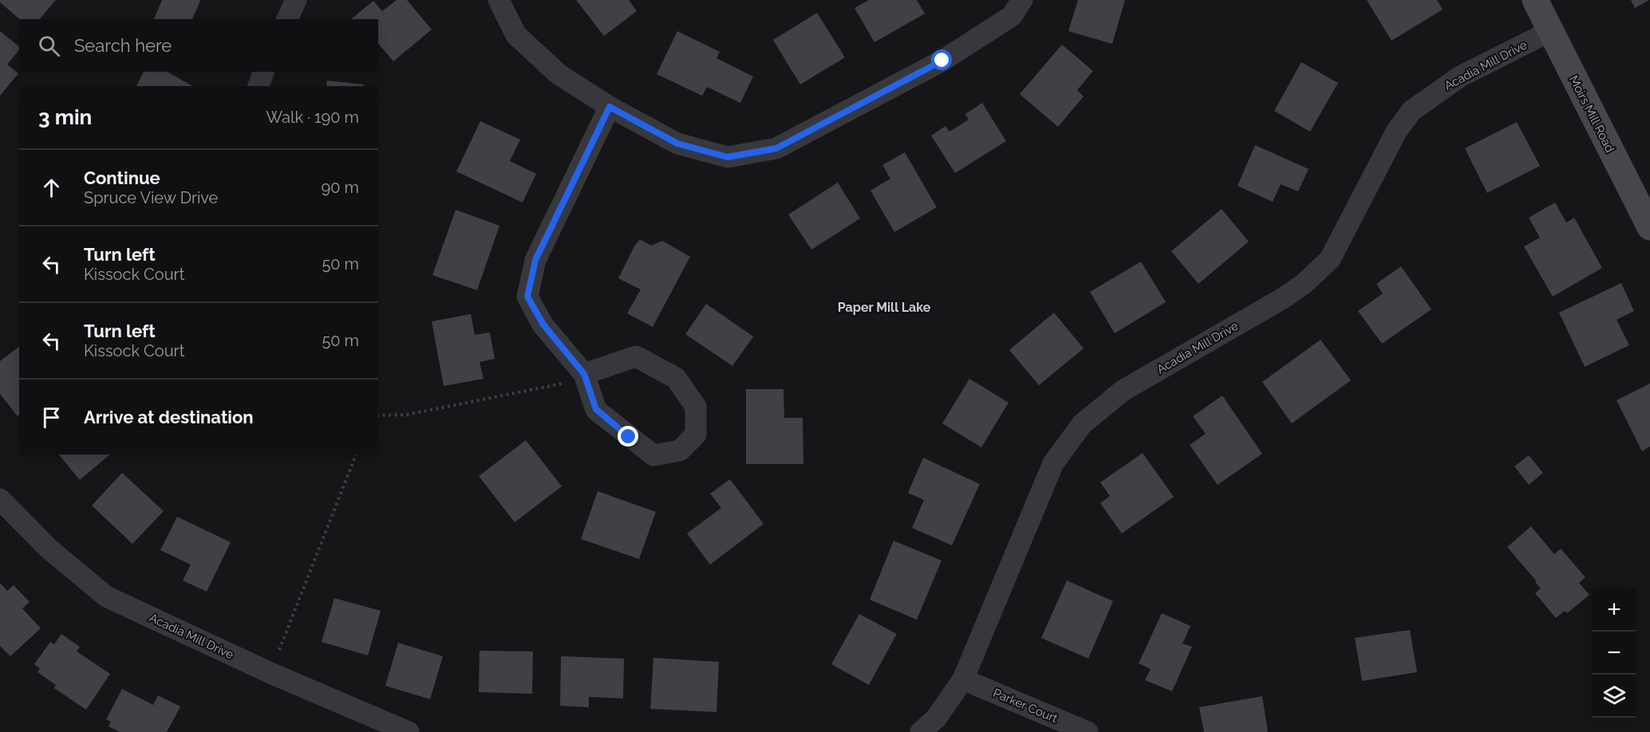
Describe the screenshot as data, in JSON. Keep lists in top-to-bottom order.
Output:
{
  "streets": {
    "street": ["Acadia Mill Drive", "Moirs Mill Road", "Parker Court"]
  },
  "crossings": [
    ["Acadia Mill Drive", "Moirs Mill Road"],
    ["Acadia Mill Drive", "Parker Court"]
  ],
  "districts": ["Paper Mill Lake"],
  "page": {
    "search": "Search here",
    "heading": ["3 min", "Walk · 190 m"],
    "list": [
      ["Continue", "Spruce View Drive", "90 m"],
      ["Turn left", "Kissock Court", "50 m"],
      ["Turn left", "Kissock Court", "50 m"],
      "Arrive at destination"
    ],
    "map_buttons": ["+", "−"]
  }
}
